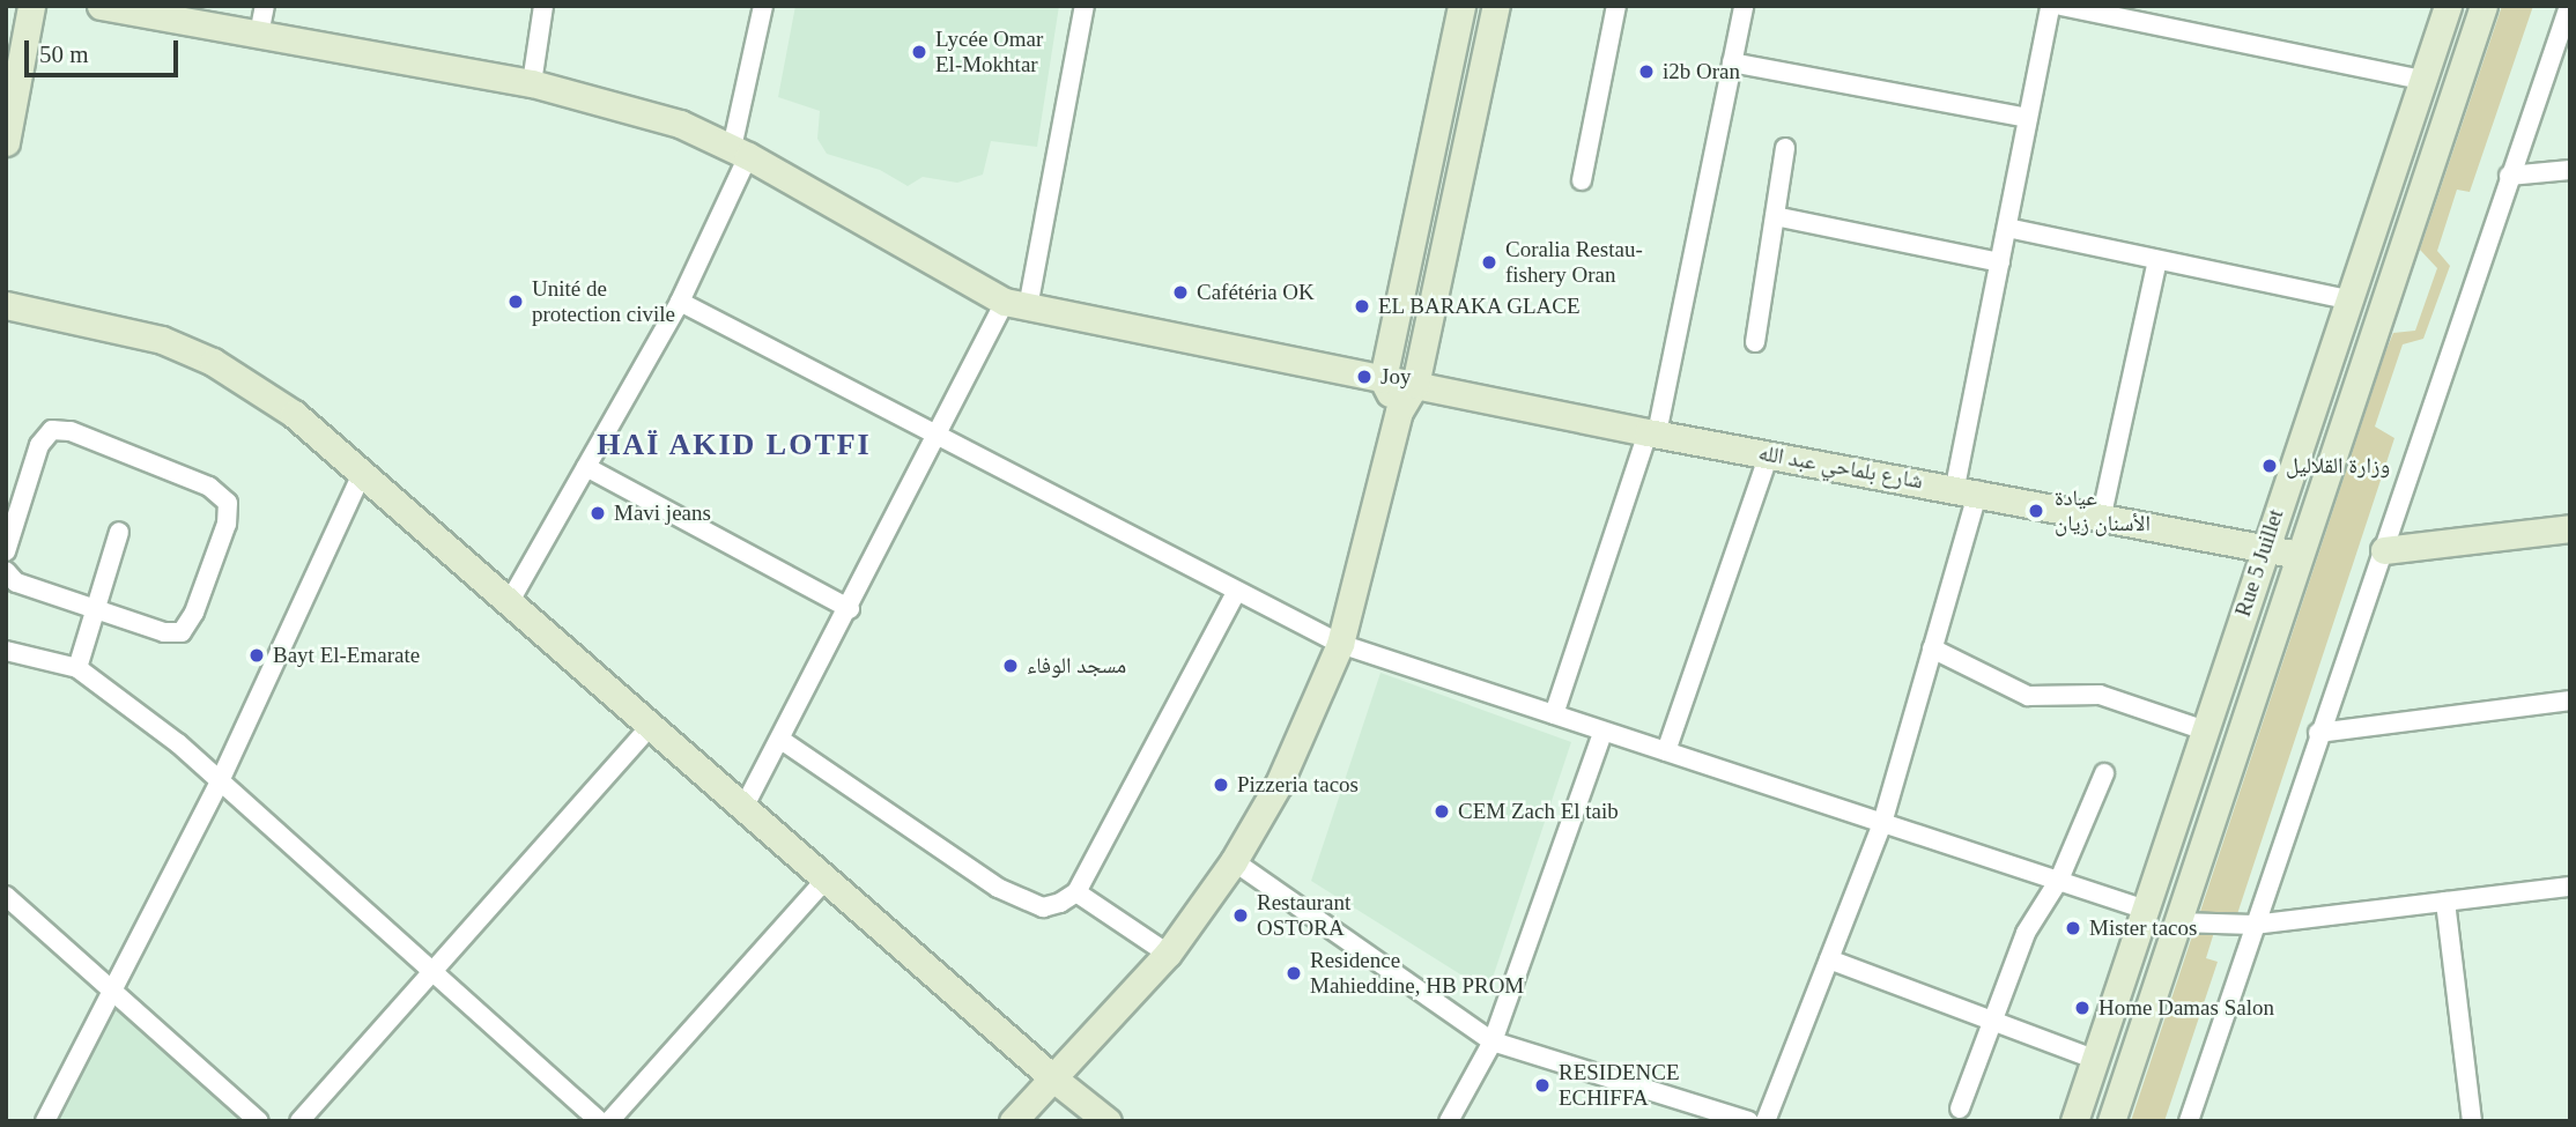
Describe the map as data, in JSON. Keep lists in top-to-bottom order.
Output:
{
  "streets": {
    "main road": ["شارع بلماحي عبد الله", "Rue 5 Juillet"]
  },
  "crossings": [
    ["شارع بلماحي عبد الله", "Rue 5 Juillet"]
  ],
  "districts": ["HAÏ AKID LOTFI"],
  "places": [
    "Lycée Omar El-Mokhtar",
    "i2b Oran",
    "Coralia Restau- fishery Oran",
    "Cafétéria OK",
    "Unité de protection civile",
    "EL BARAKA GLACE",
    "Joy",
    "وزارة القلاليل",
    "عيادة الأسنان زيان",
    "Mavi jeans",
    "Bayt El-Emarate",
    "مسجد الوفاء",
    "Pizzeria tacos",
    "CEM Zach El taib",
    "Restaurant OSTORA",
    "Mister tacos",
    "Residence Mahieddine, HB PROM",
    "Home Damas Salon",
    "RESIDENCE ECHIFFA"
  ],
  "scale_bar": "50 m"
}
